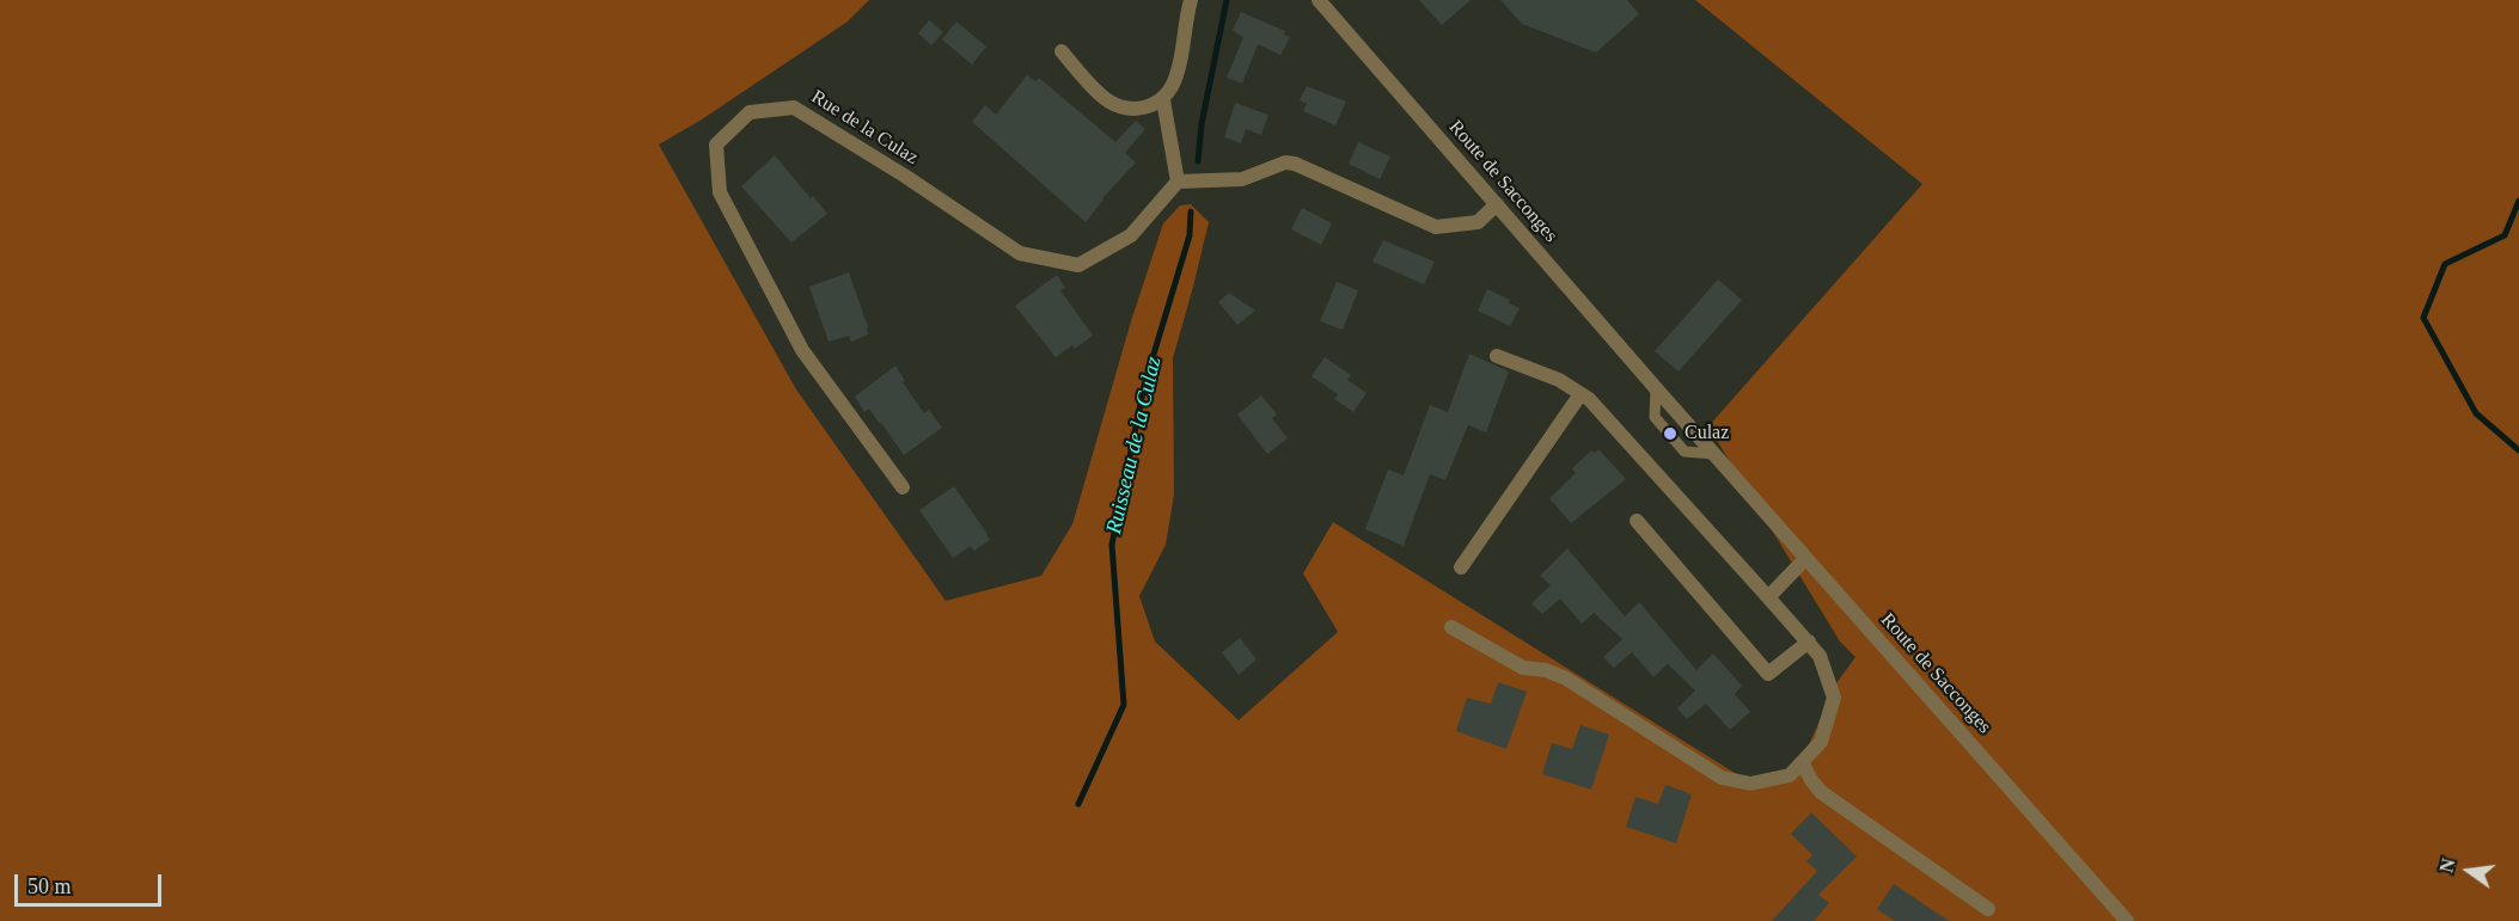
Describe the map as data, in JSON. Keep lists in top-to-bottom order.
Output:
{
  "streets": {
    "street": ["Rue de la Culaz", "Route de Sacconges"]
  },
  "water": ["Ruisseau de la Culaz"],
  "places": ["Culaz"],
  "scale_bar": "50 m",
  "north": "left"
}
